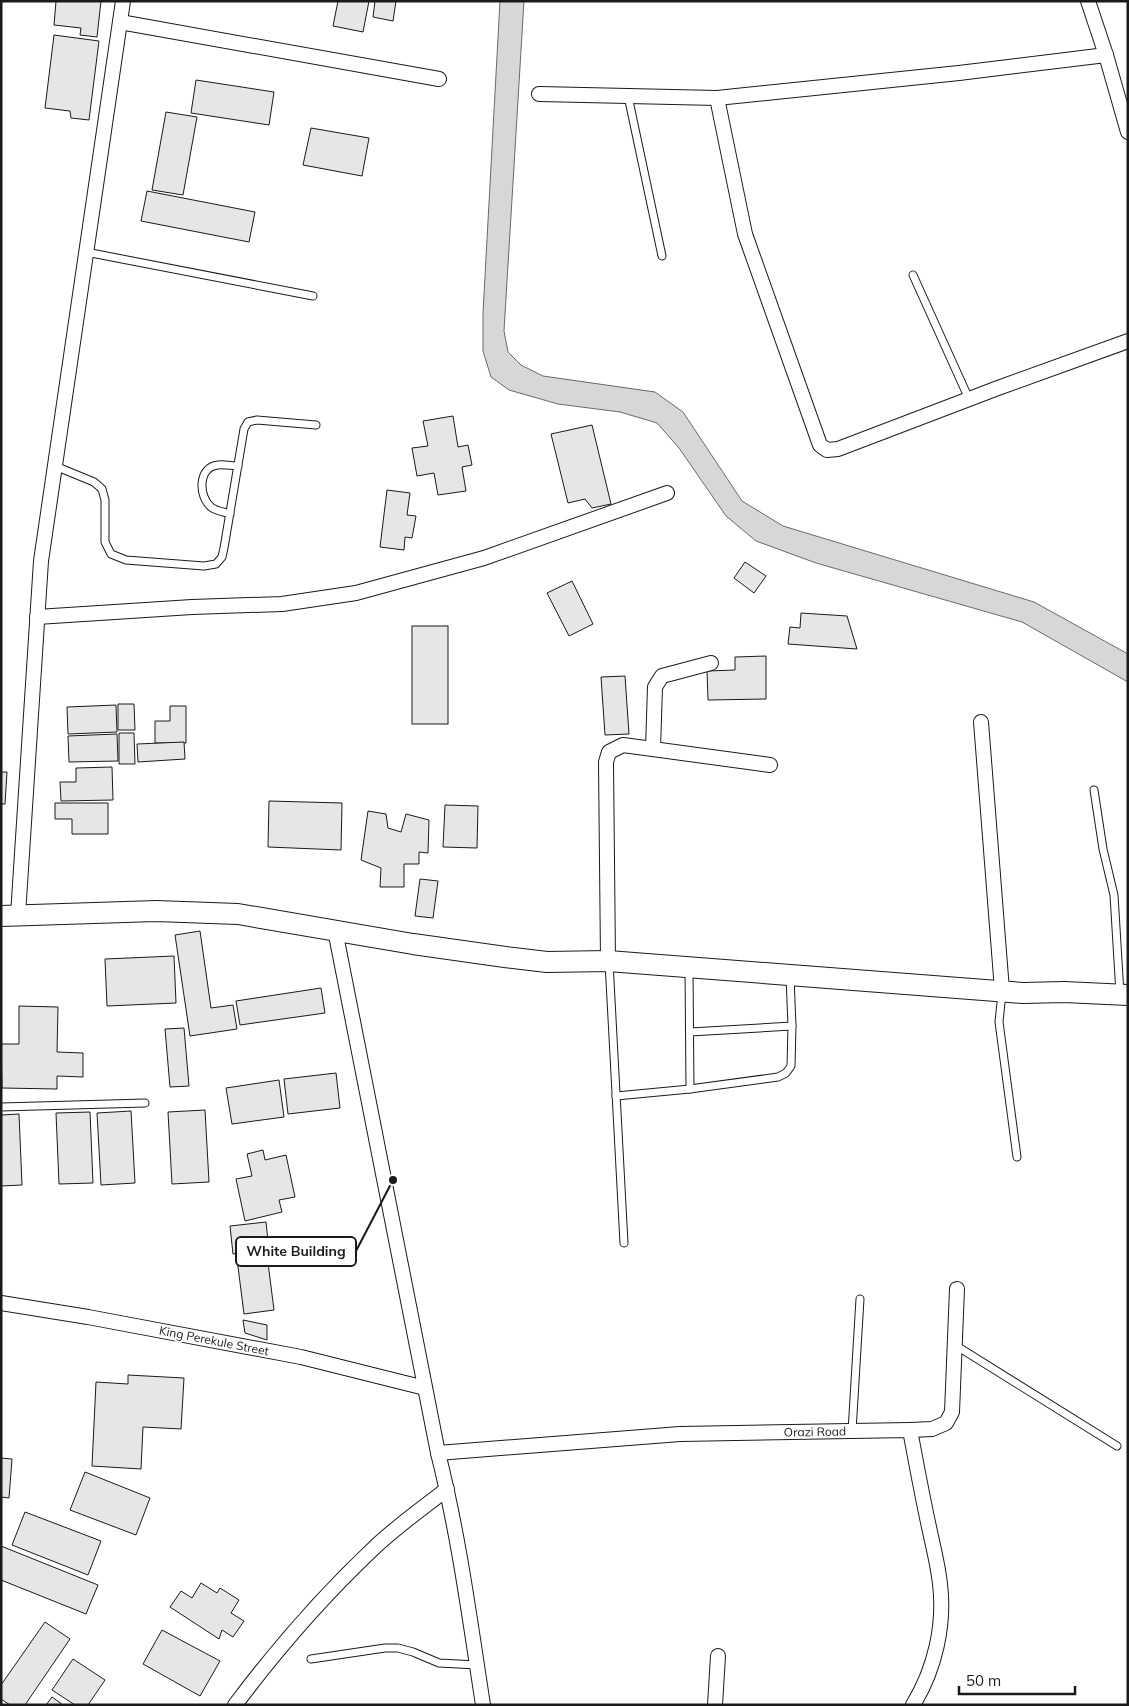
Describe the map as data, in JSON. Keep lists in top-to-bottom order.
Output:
{
  "streets": {
    "street": ["King Perekule Street", "Orazi Road"]
  },
  "places": ["White Building"],
  "scale_bar": "50 m"
}
